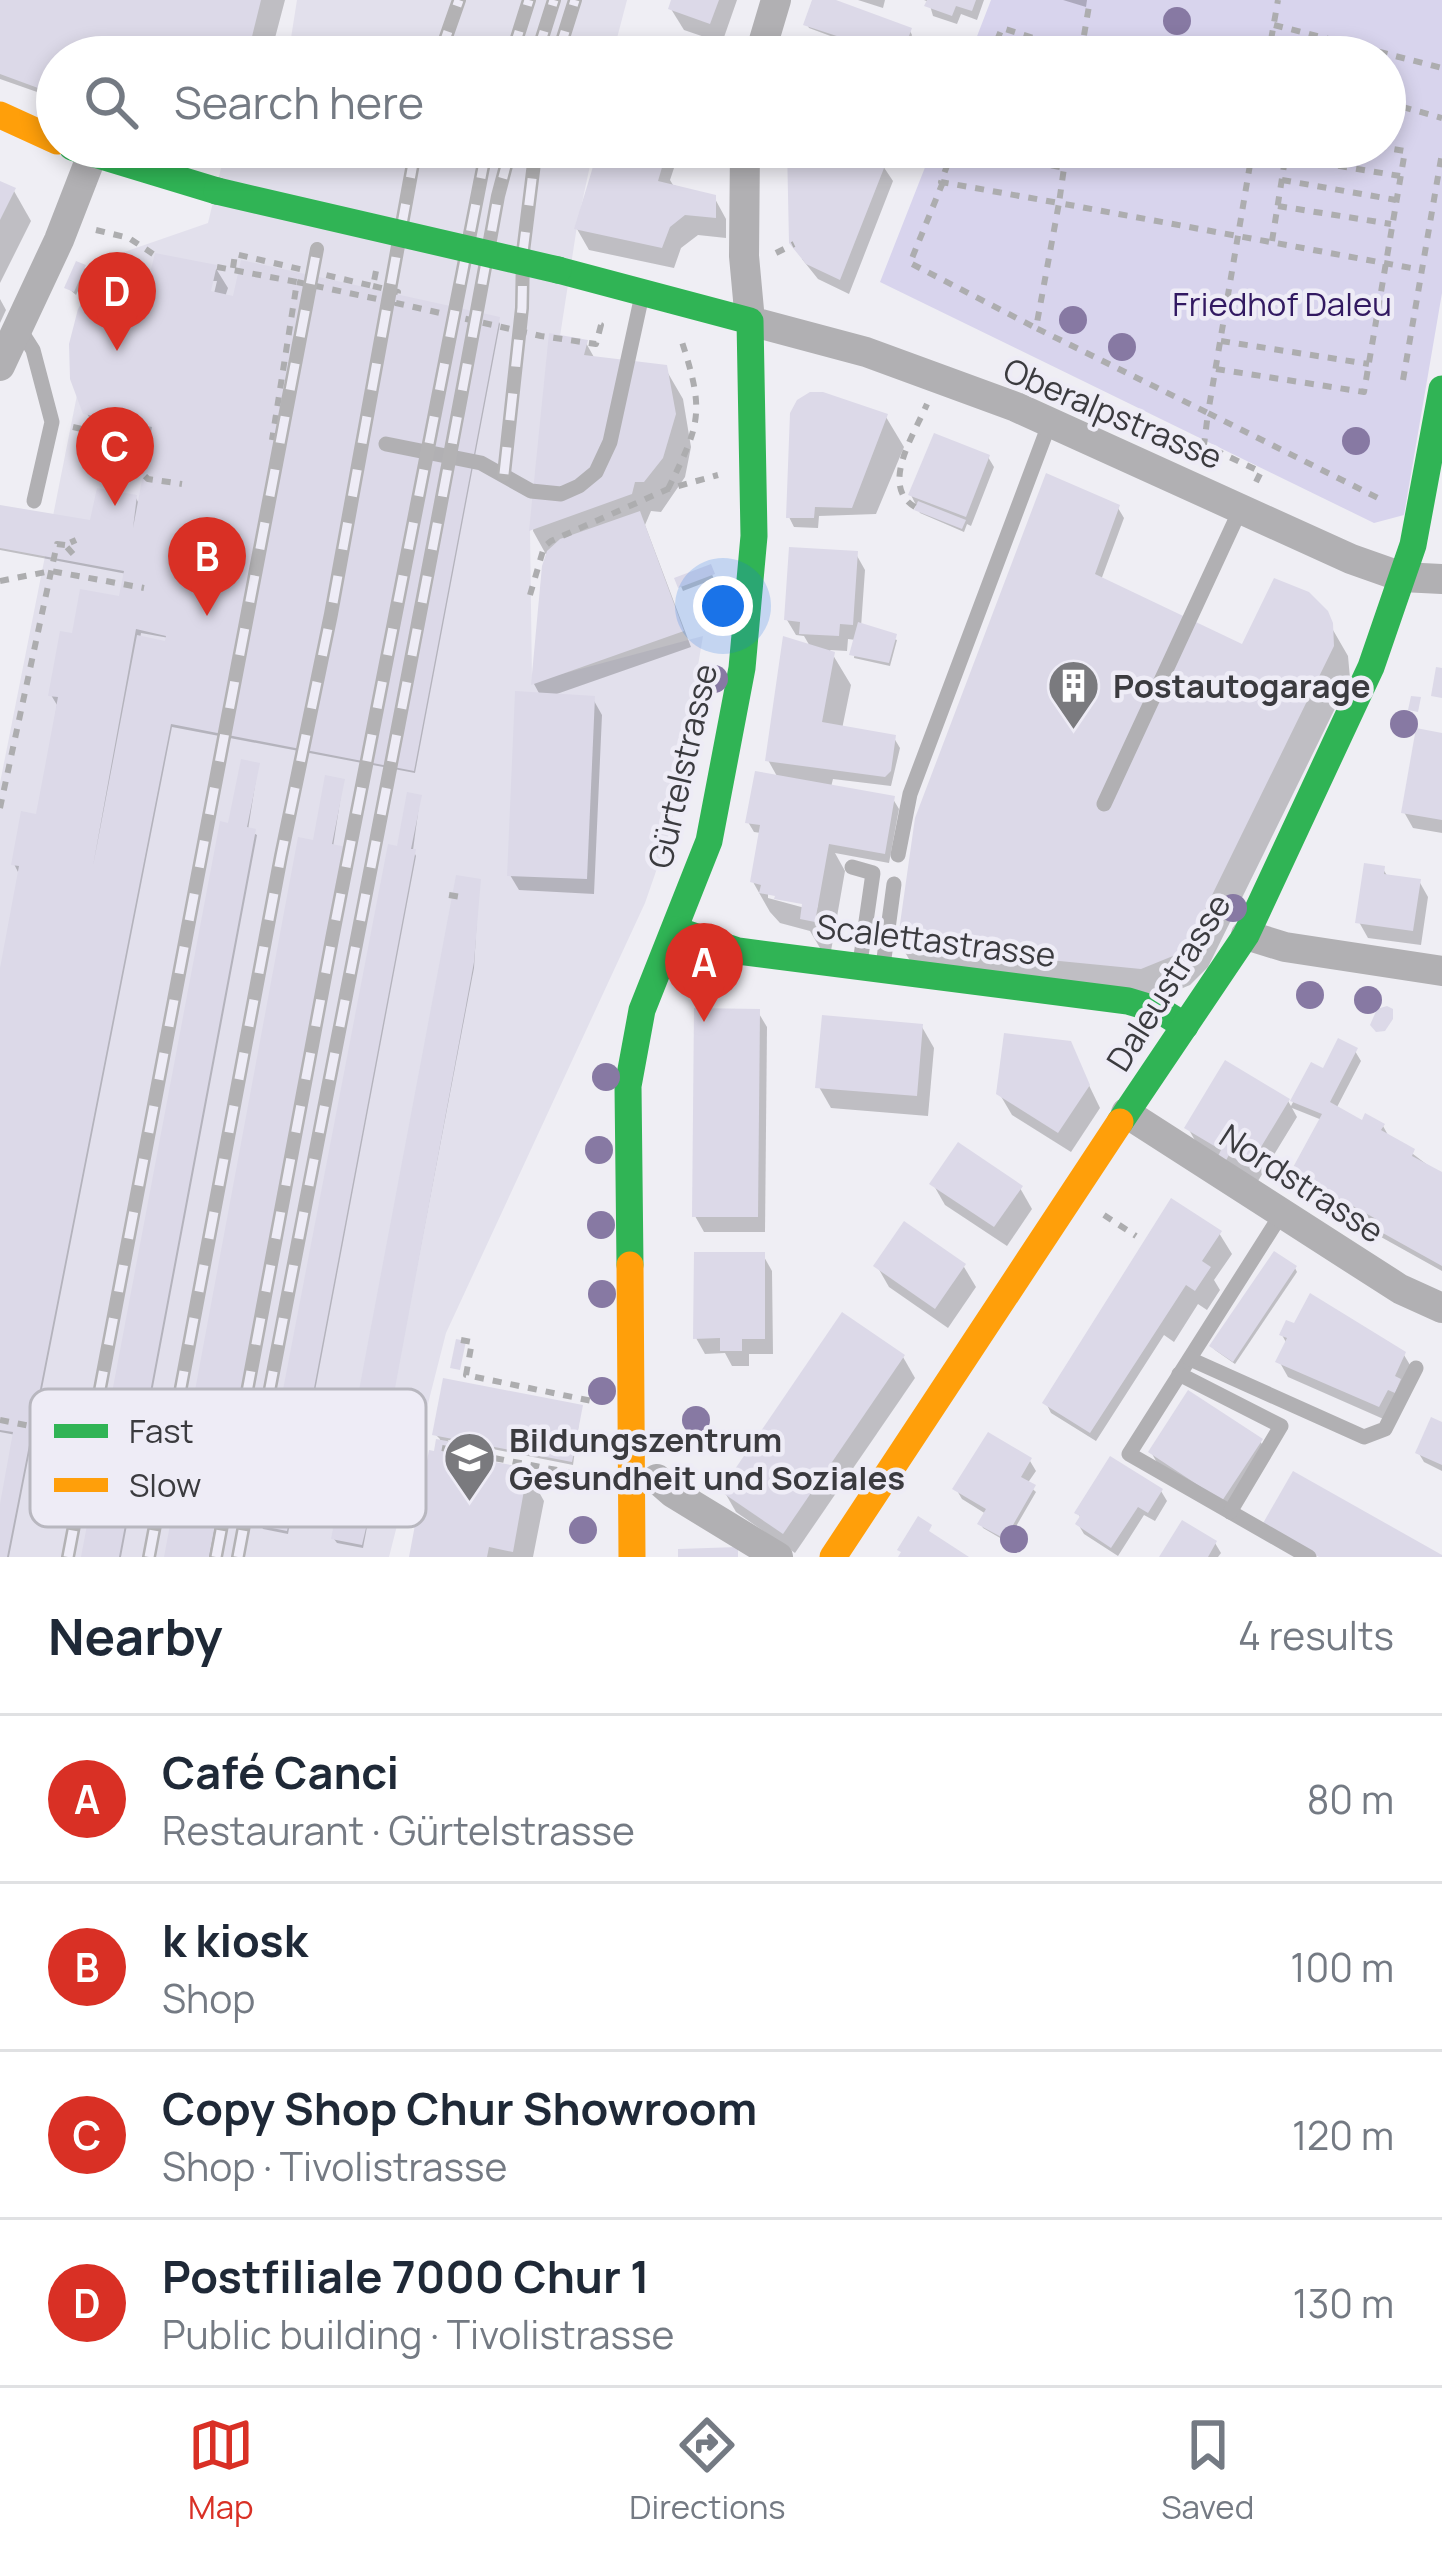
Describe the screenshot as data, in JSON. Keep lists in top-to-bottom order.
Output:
{
  "streets": {
    "street": [
      "Oberalpstrasse",
      "Gürtelstrasse",
      "Scalettastrasse",
      "Daleustrasse",
      "Nordstrasse"
    ]
  },
  "crossings": [
    ["Oberalpstrasse", "Gürtelstrasse"],
    ["Oberalpstrasse", "Daleustrasse"],
    ["Gürtelstrasse", "Scalettastrasse"],
    ["Scalettastrasse", "Daleustrasse"],
    ["Daleustrasse", "Nordstrasse"]
  ],
  "parks": ["Friedhof Daleu"],
  "places": {
    "building": ["Postautogarage"],
    "school or university": ["Bildungszentrum Gesundheit und Soziales"]
  },
  "legend": ["Fast", "Slow"],
  "page": {
    "search": "Search here",
    "pins": [
      "D",
      "C",
      "B",
      "A"
    ],
    "heading": ["Nearby", "4 results"],
    "list": [
      {
        "mark": "A",
        "name": "Café Canci",
        "note": "Restaurant · Gürtelstrasse",
        "value": "80 m"
      },
      {
        "mark": "B",
        "name": "k kiosk",
        "note": "Shop",
        "value": "100 m"
      },
      {
        "mark": "C",
        "name": "Copy Shop Chur Showroom",
        "note": "Shop · Tivolistrasse",
        "value": "120 m"
      },
      {
        "mark": "D",
        "name": "Postfiliale 7000 Chur 1",
        "note": "Public building · Tivolistrasse",
        "value": "130 m"
      }
    ],
    "nav": ["Map", "Directions", "Saved"]
  }
}
